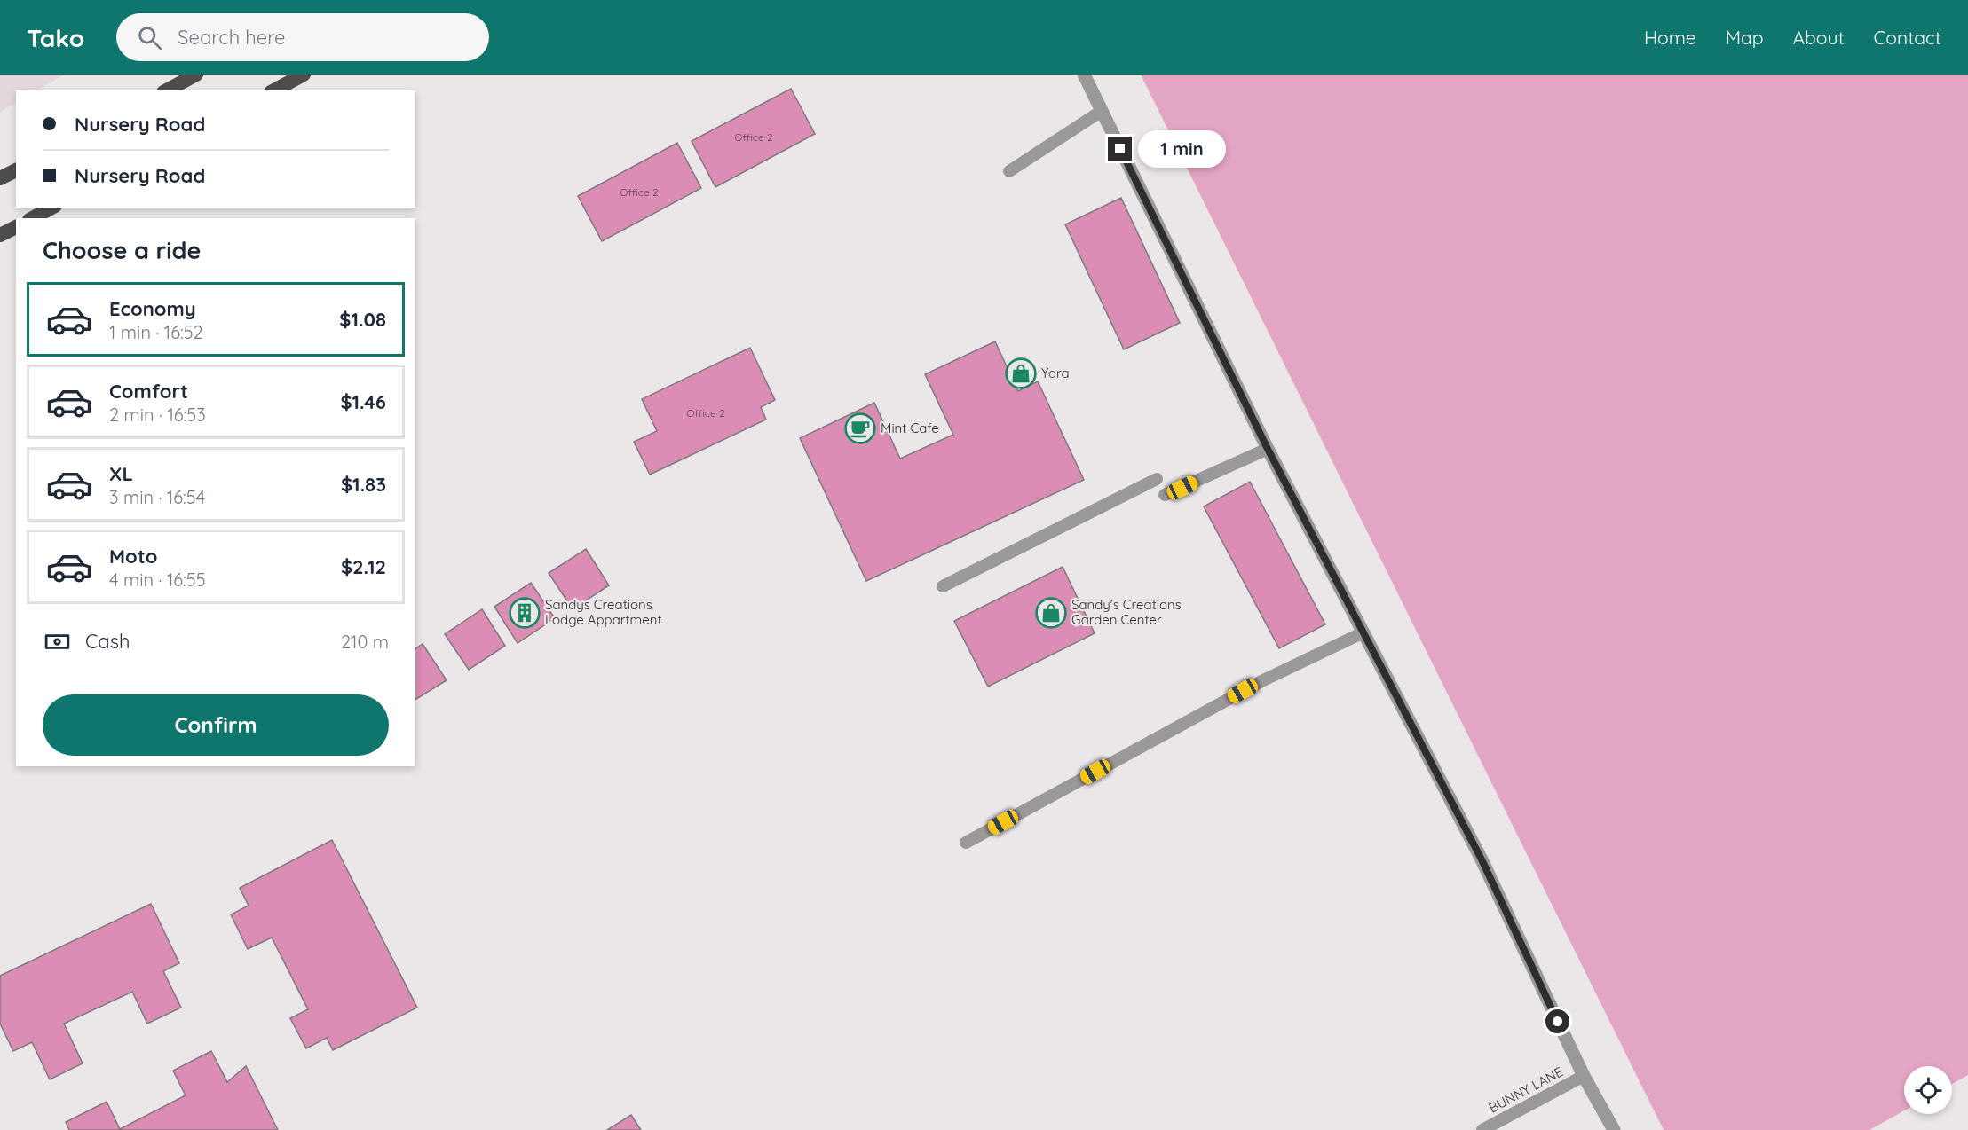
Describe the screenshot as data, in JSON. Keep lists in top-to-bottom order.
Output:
{
  "streets": {
    "lane": ["BUNNY LANE"]
  },
  "places": {
    "shop": ["Yara", "Sandy's Creations Garden Center"],
    "cafe": ["Mint Cafe"],
    "building": ["Sandys Creations Lodge Appartment"]
  },
  "house_numbers": ["Office 2", "Office 2", "Office 2"],
  "page": {
    "header": "Tako",
    "search": "Search here",
    "nav": [
      "Home",
      "Map",
      "About",
      "Contact"
    ],
    "banner": ["Nursery Road", "Nursery Road"],
    "bubble": "1 min",
    "heading": "Choose a ride",
    "list": [
      {
        "name": "Economy",
        "note": "1 min · 16:52",
        "value": "$1.08"
      },
      {
        "name": "Comfort",
        "note": "2 min · 16:53",
        "value": "$1.46"
      },
      {
        "name": "XL",
        "note": "3 min · 16:54",
        "value": "$1.83"
      },
      {
        "name": "Moto",
        "note": "4 min · 16:55",
        "value": "$2.12"
      }
    ],
    "pay": ["Cash", "210 m"],
    "buttons": "Confirm"
  }
}
